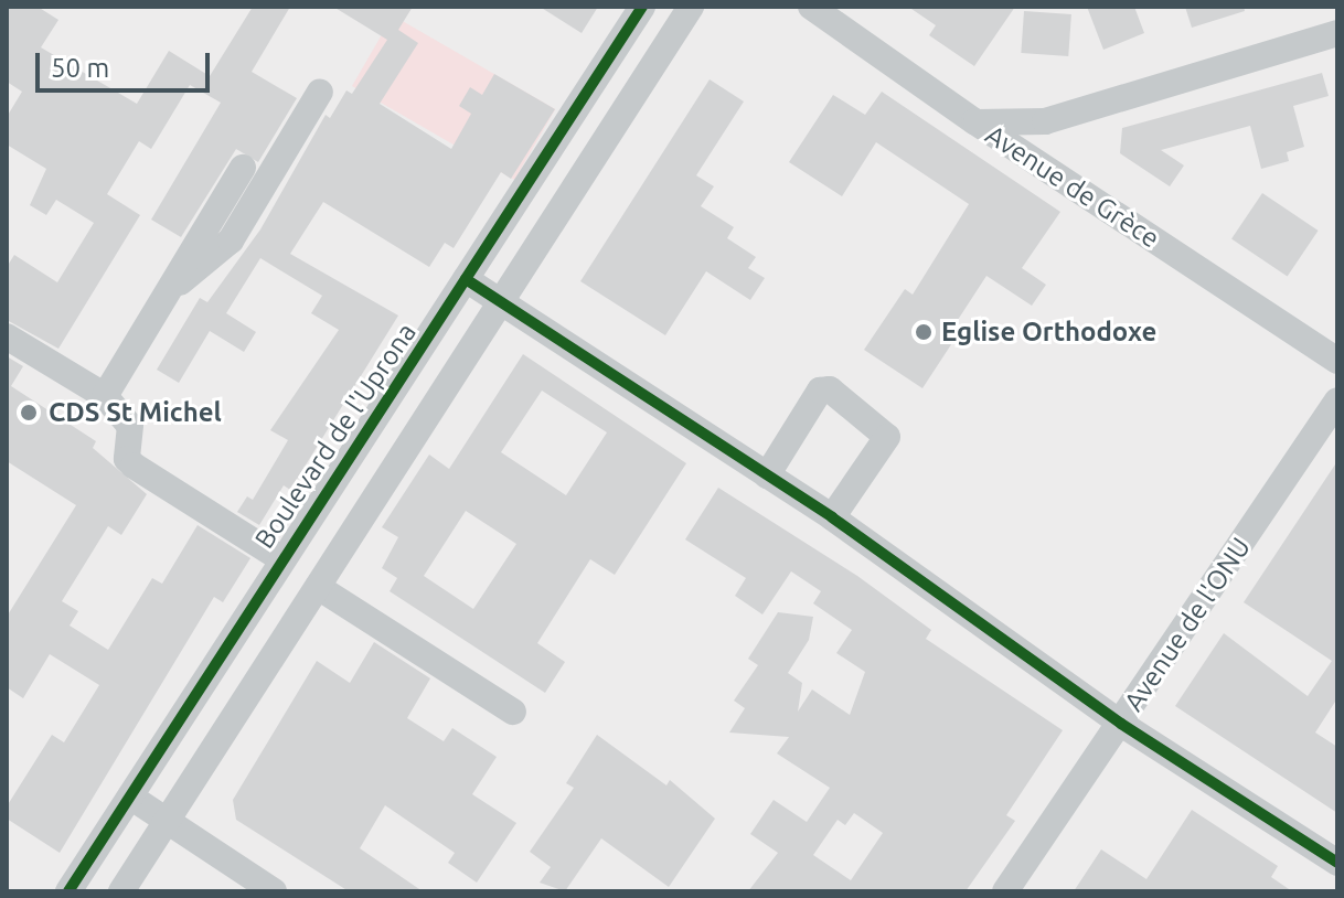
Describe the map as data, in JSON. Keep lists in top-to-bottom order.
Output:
{
  "streets": {
    "street": ["Avenue de Grèce", "Boulevard de l'Uprona", "Avenue de l'ONU"]
  },
  "places": ["Eglise Orthodoxe", "CDS St Michel"],
  "scale_bar": "50 m"
}
